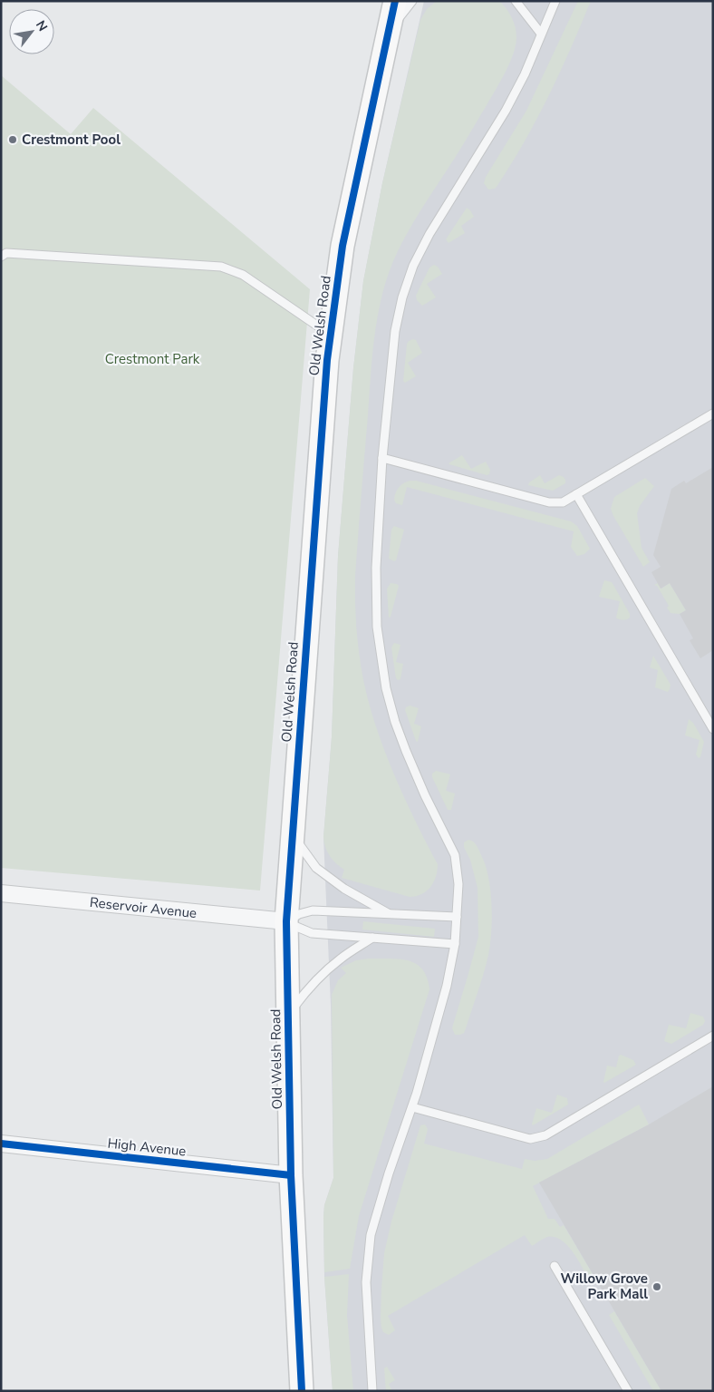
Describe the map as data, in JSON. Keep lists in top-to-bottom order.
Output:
{
  "streets": {
    "street": ["Old Welsh Road", "Reservoir Avenue", "High Avenue"]
  },
  "crossings": [
    ["Old Welsh Road", "Reservoir Avenue"],
    ["Old Welsh Road", "High Avenue"]
  ],
  "parks": ["Crestmont Park"],
  "places": ["Crestmont Pool", "Willow Grove Park Mall"],
  "north": "top right"
}
